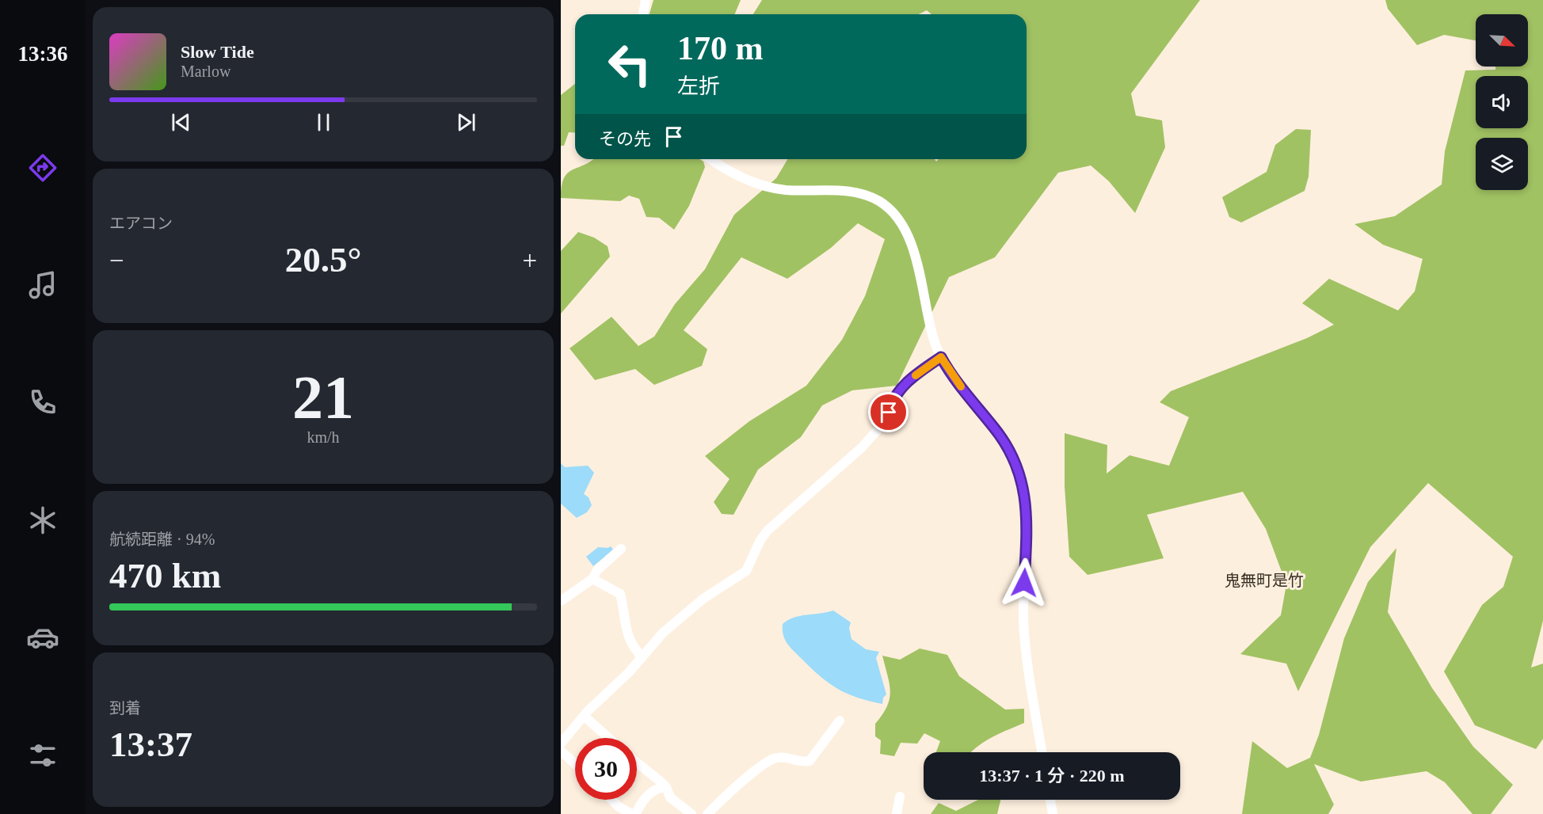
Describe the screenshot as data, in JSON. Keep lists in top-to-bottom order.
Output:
{
  "districts": ["鬼無町是竹"],
  "north": "bottom right",
  "page": {
    "tabs": "13:36",
    "turn": ["170 m", "左折"],
    "song": ["Slow Tide", "Marlow"],
    "then": "その先",
    "tile": [
      "エアコン",
      ["21", "km/h"],
      ["航続距離 · 94%", "470 km"],
      ["到着", "13:37"]
    ],
    "heat": ["−", "20.5°", "+"],
    "limit": "30",
    "trip": "13:37 · 1 分 · 220 m"
  }
}
